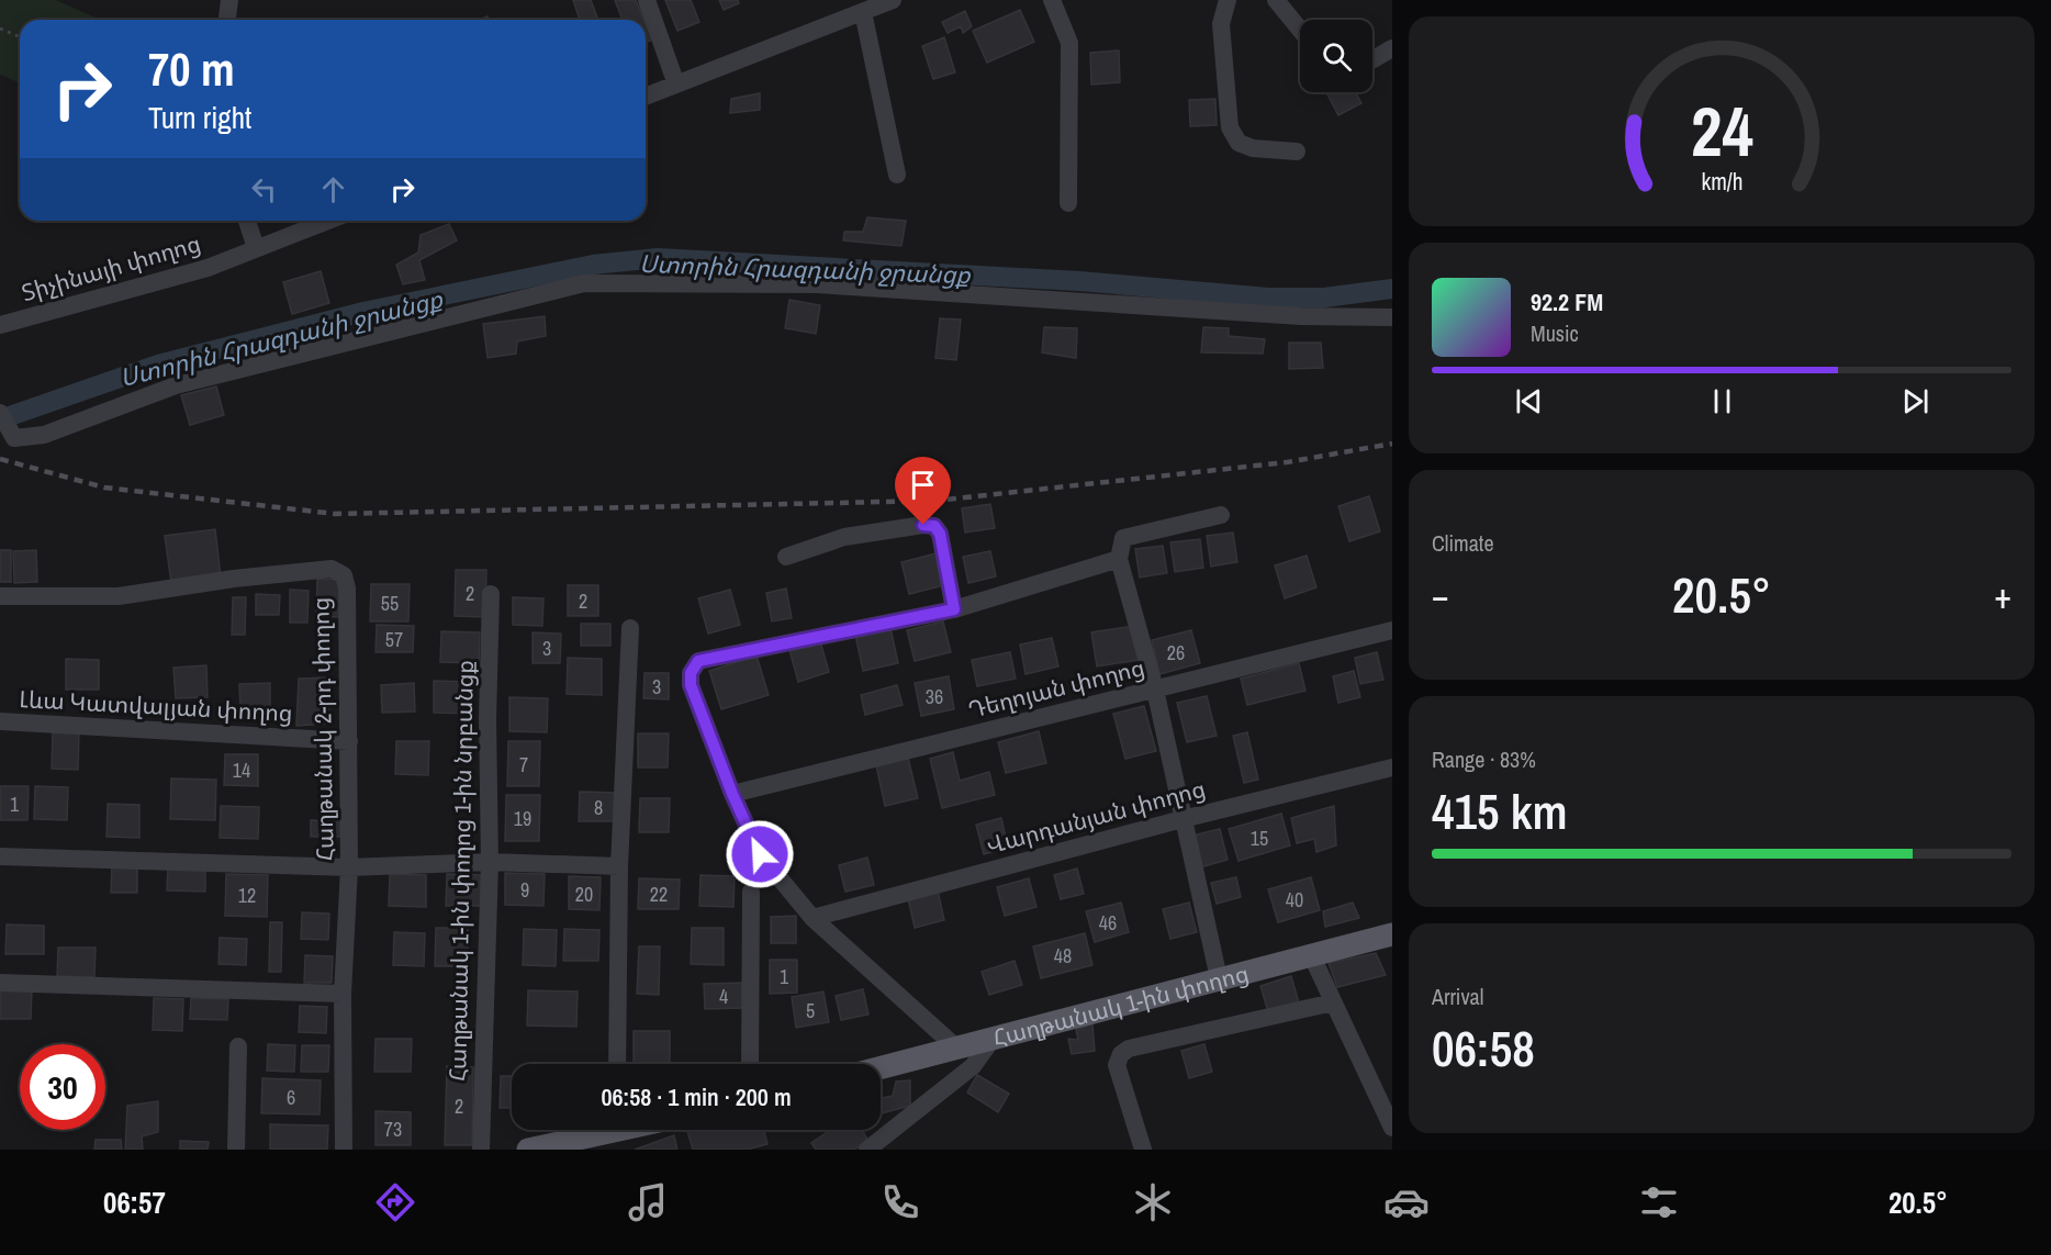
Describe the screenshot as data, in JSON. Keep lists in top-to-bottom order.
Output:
{
  "streets": {
    "main road": ["Հաղթանակ 1-ին փողոց"],
    "street": [
      "Տիչինայի փողոց",
      "Դեղոյան փողոց",
      "Լևա Կատվալյան փողոց",
      "Հաղթանակ 2-րդ փողոց",
      "Վարդանյան փողոց",
      "Հաղթանակ 1-ին փողոց 1-ին նրբանցք"
    ]
  },
  "crossings": [
    ["Լևա Կատվալյան փողոց", "Հաղթանակ 2-րդ փողոց"]
  ],
  "water": ["Ստորին Հրազդանի ջրանցք"],
  "house_numbers": [
    "2",
    "2",
    "55",
    "57",
    "3",
    "26",
    "3",
    "36",
    "7",
    "14",
    "1",
    "8",
    "19",
    "15",
    "9",
    "20",
    "22",
    "12",
    "40",
    "46",
    "48",
    "1",
    "4",
    "5",
    "6",
    "2",
    "73"
  ],
  "page": {
    "turn": ["70 m", "Turn right"],
    "song": ["92.2 FM", "Music"],
    "tile": [
      "Climate",
      ["Range · 83%", "415 km"],
      ["Arrival", "06:58"]
    ],
    "heat": ["−", "20.5°", "+"],
    "limit": "30",
    "trip": "06:58 · 1 min · 200 m",
    "tabs": ["06:57", "20.5°"],
    "gauge": ["24", "km/h"]
  }
}
